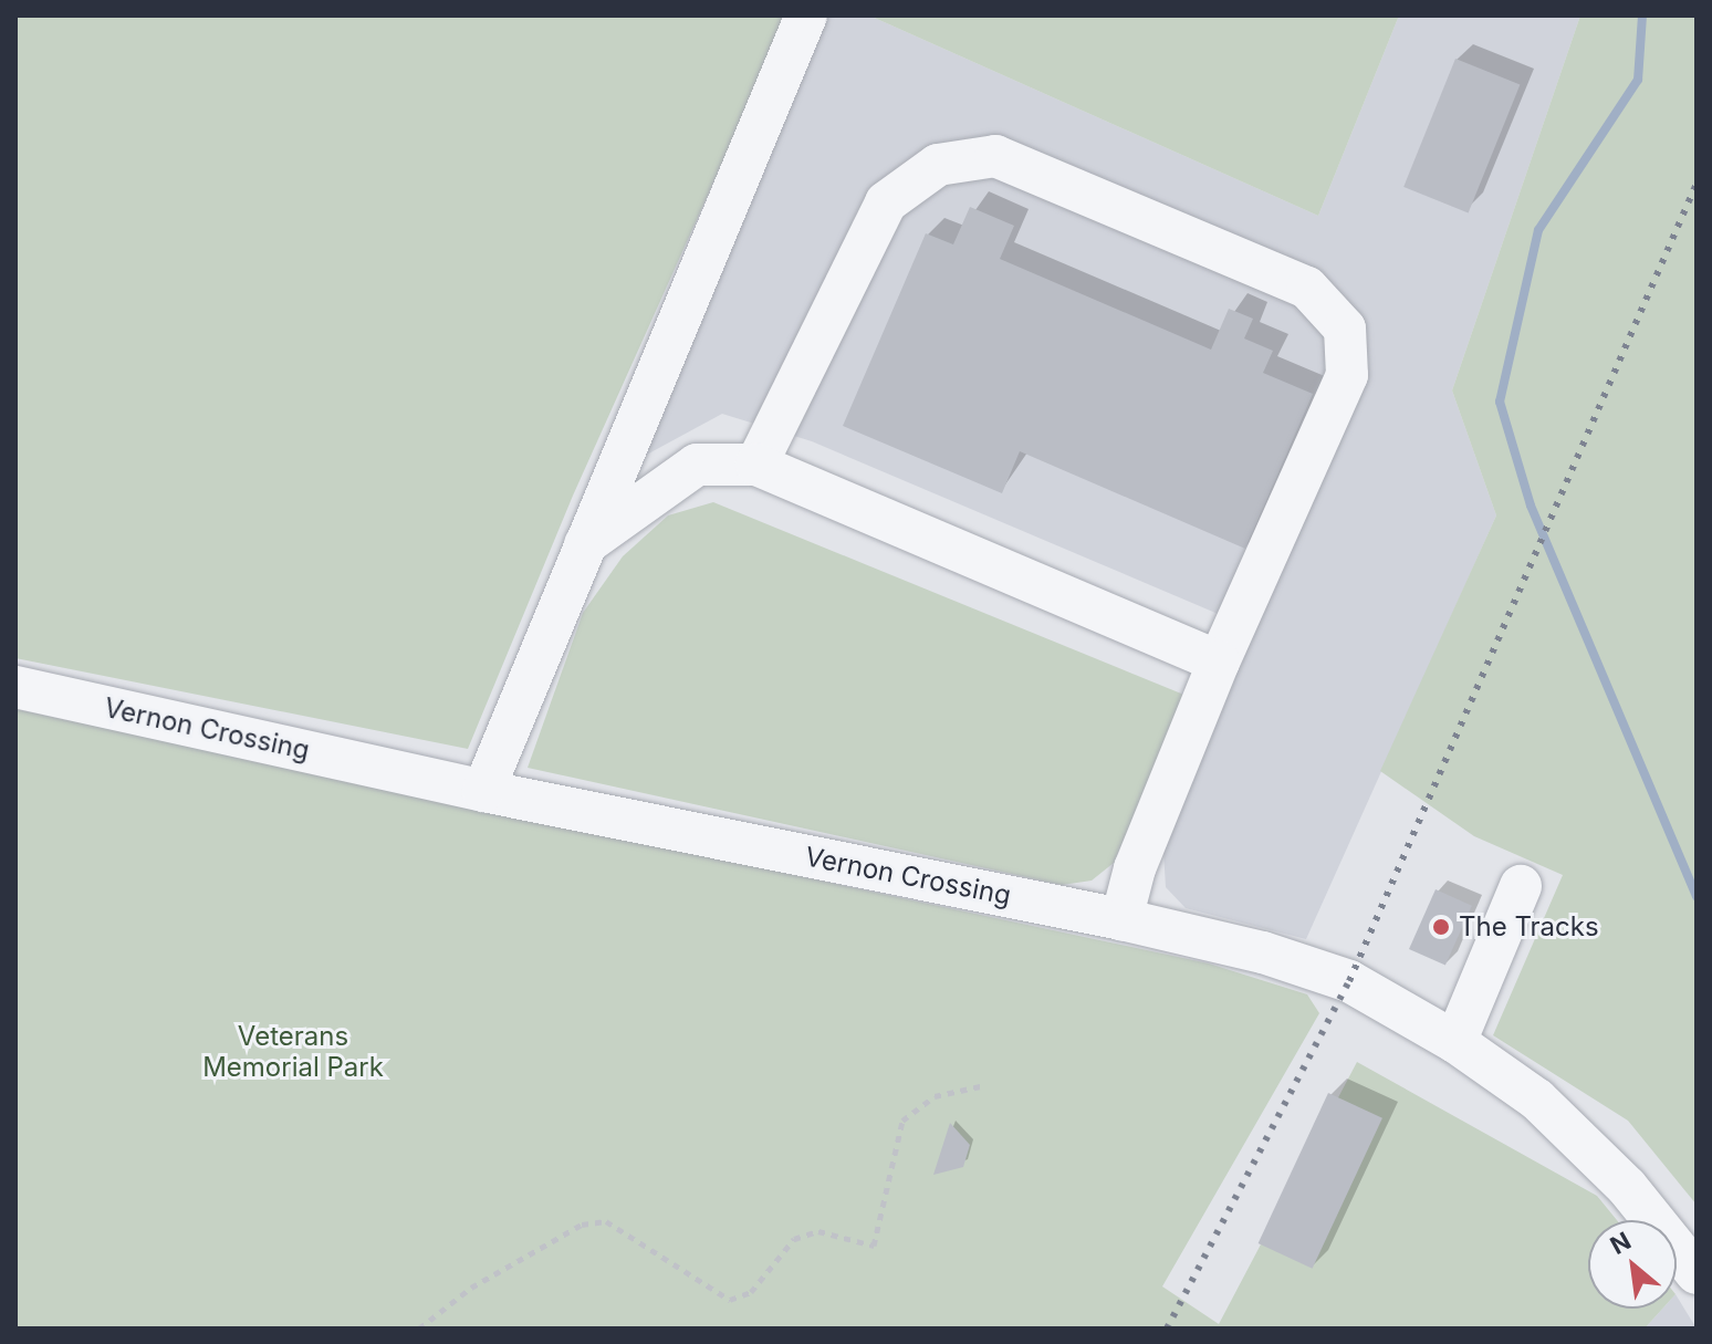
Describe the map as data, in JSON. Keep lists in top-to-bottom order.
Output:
{
  "streets": {
    "street": ["Vernon Crossing"]
  },
  "parks": ["Veterans Memorial Park"],
  "places": ["The Tracks"],
  "north": "top left"
}
